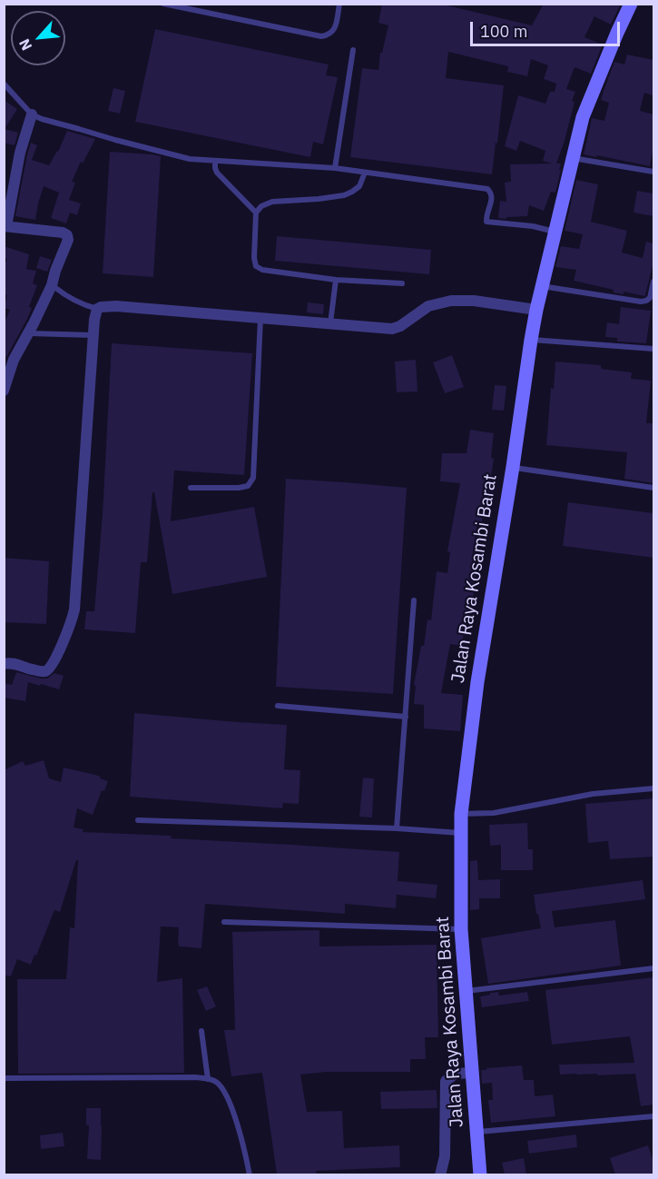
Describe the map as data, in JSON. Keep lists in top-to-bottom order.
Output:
{
  "streets": {
    "main road": ["Jalan Raya Kosambi Barat"]
  },
  "scale_bar": "100 m",
  "north": "bottom left"
}
